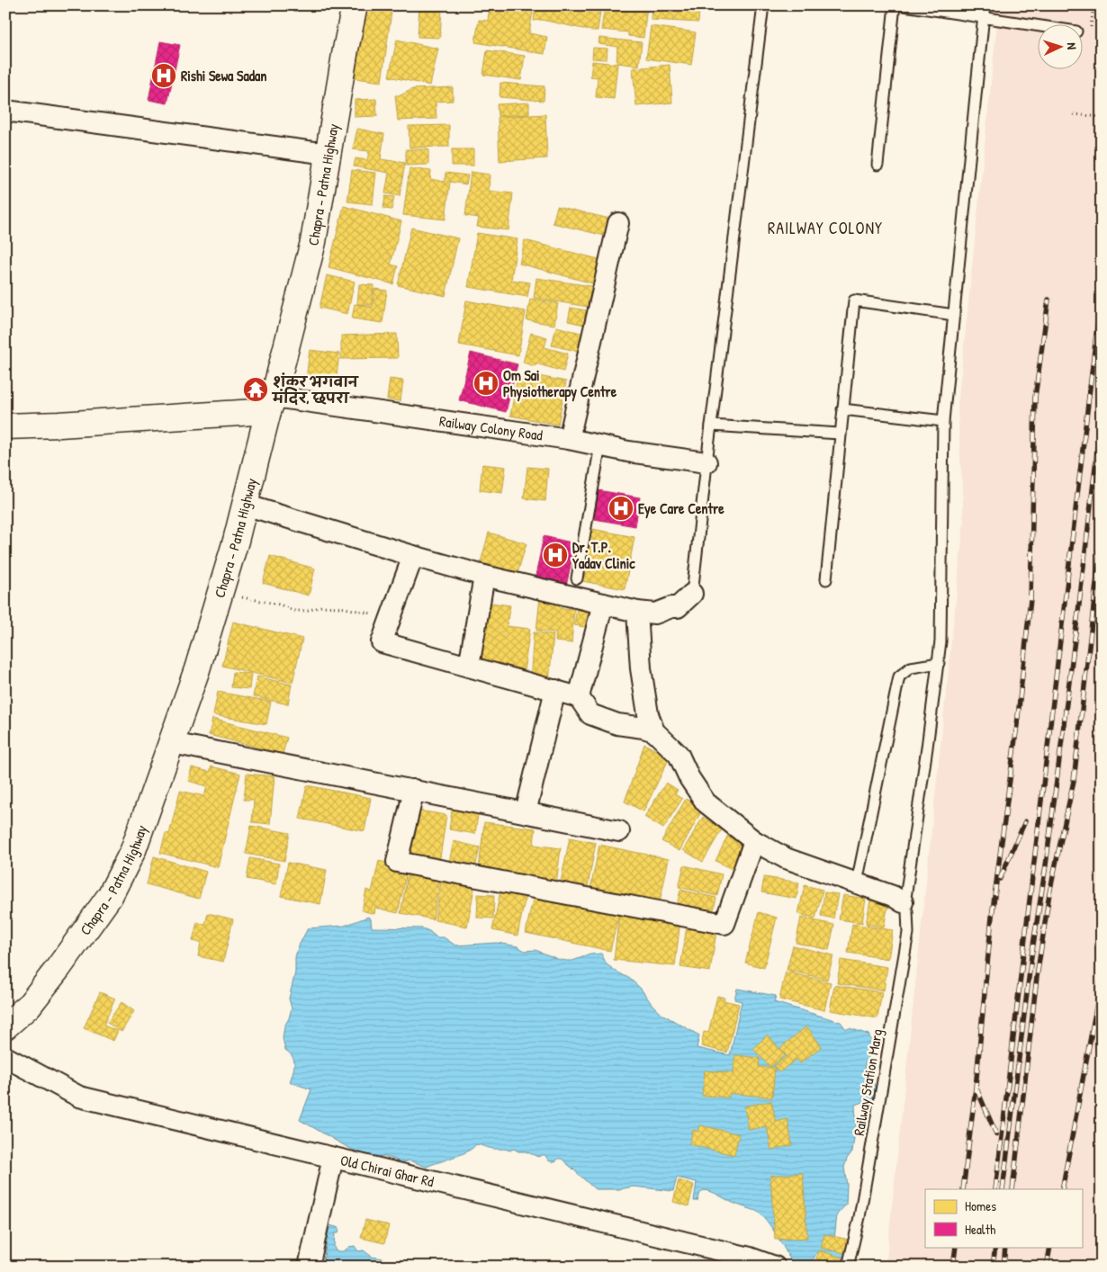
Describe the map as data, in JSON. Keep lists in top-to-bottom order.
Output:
{
  "streets": {
    "main road": ["Chapra - Patna Highway"],
    "street": ["Railway Colony Road", "Old Chirai Ghar Rd"],
    "lane": ["Railway Station Marg"]
  },
  "crossings": [
    ["Chapra - Patna Highway", "Railway Colony Road"]
  ],
  "districts": ["RAILWAY COLONY"],
  "places": {
    "hospital": [
      "Rishi Sewa Sadan",
      "Om Sai Physiotherapy Centre",
      "Eye Care Centre",
      "Dr. T.P. Yadav Clinic"
    ],
    "temple": ["शंकर भगवान मंदिर, छपरा"]
  },
  "legend": ["Homes", "Health"],
  "north": "right"
}
